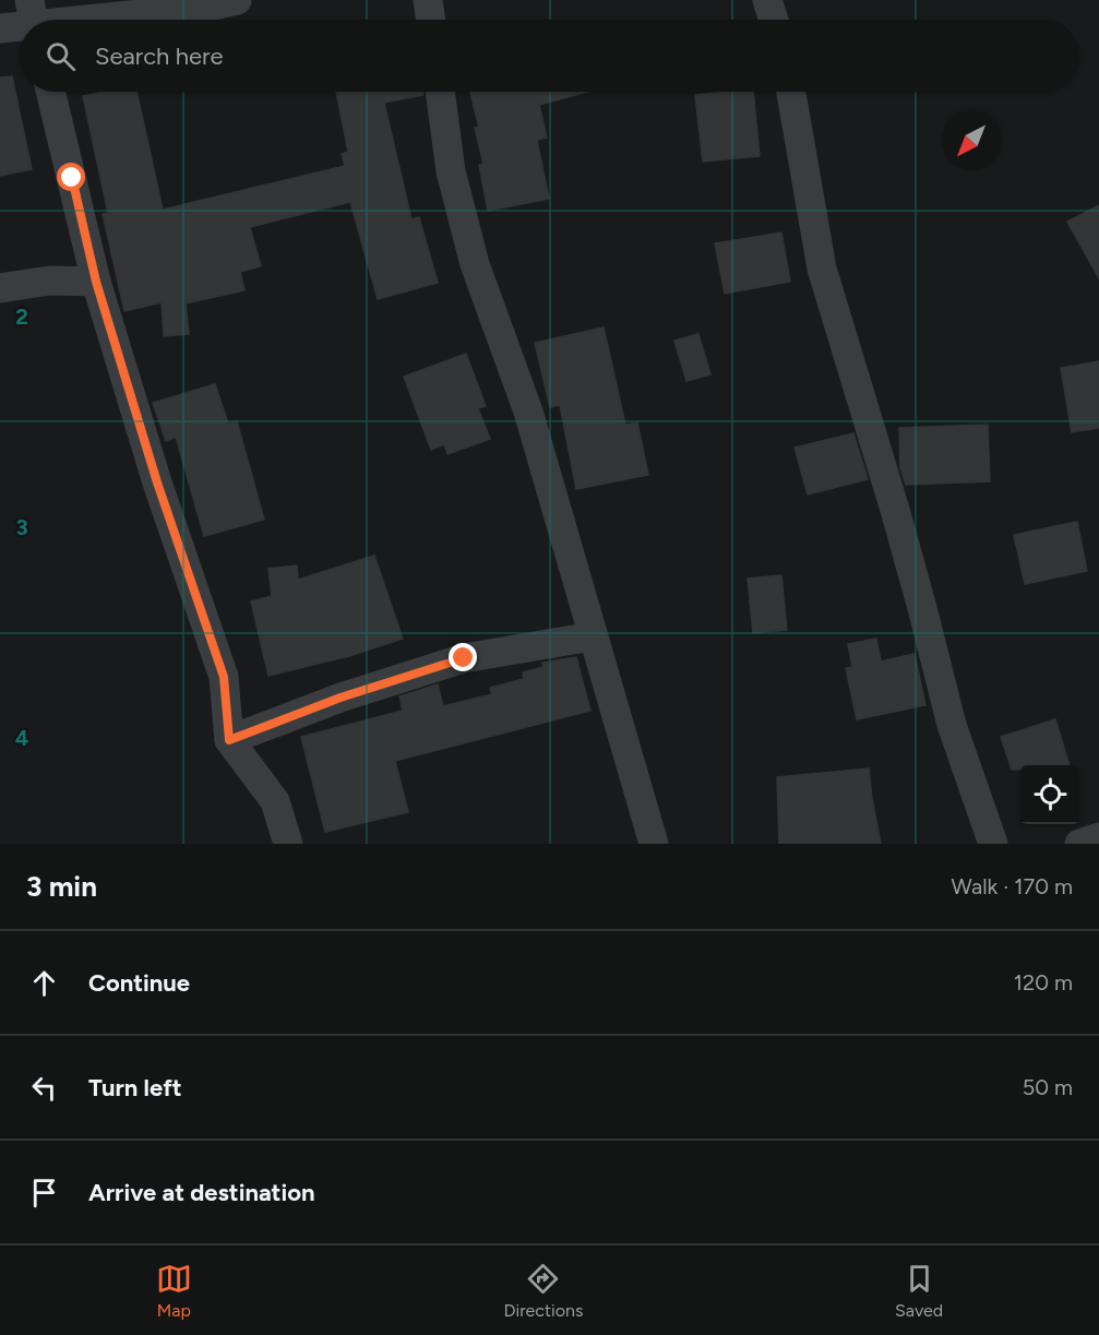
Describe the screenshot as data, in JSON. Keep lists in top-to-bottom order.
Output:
{
  "north": "bottom left",
  "page": {
    "search": "Search here",
    "heading": ["3 min", "Walk · 170 m"],
    "list": [
      ["Continue", "120 m"],
      ["Turn left", "50 m"],
      "Arrive at destination"
    ],
    "nav": ["Map", "Directions", "Saved"]
  },
  "grid": {
    "rows": ["2", "3", "4"]
  }
}
